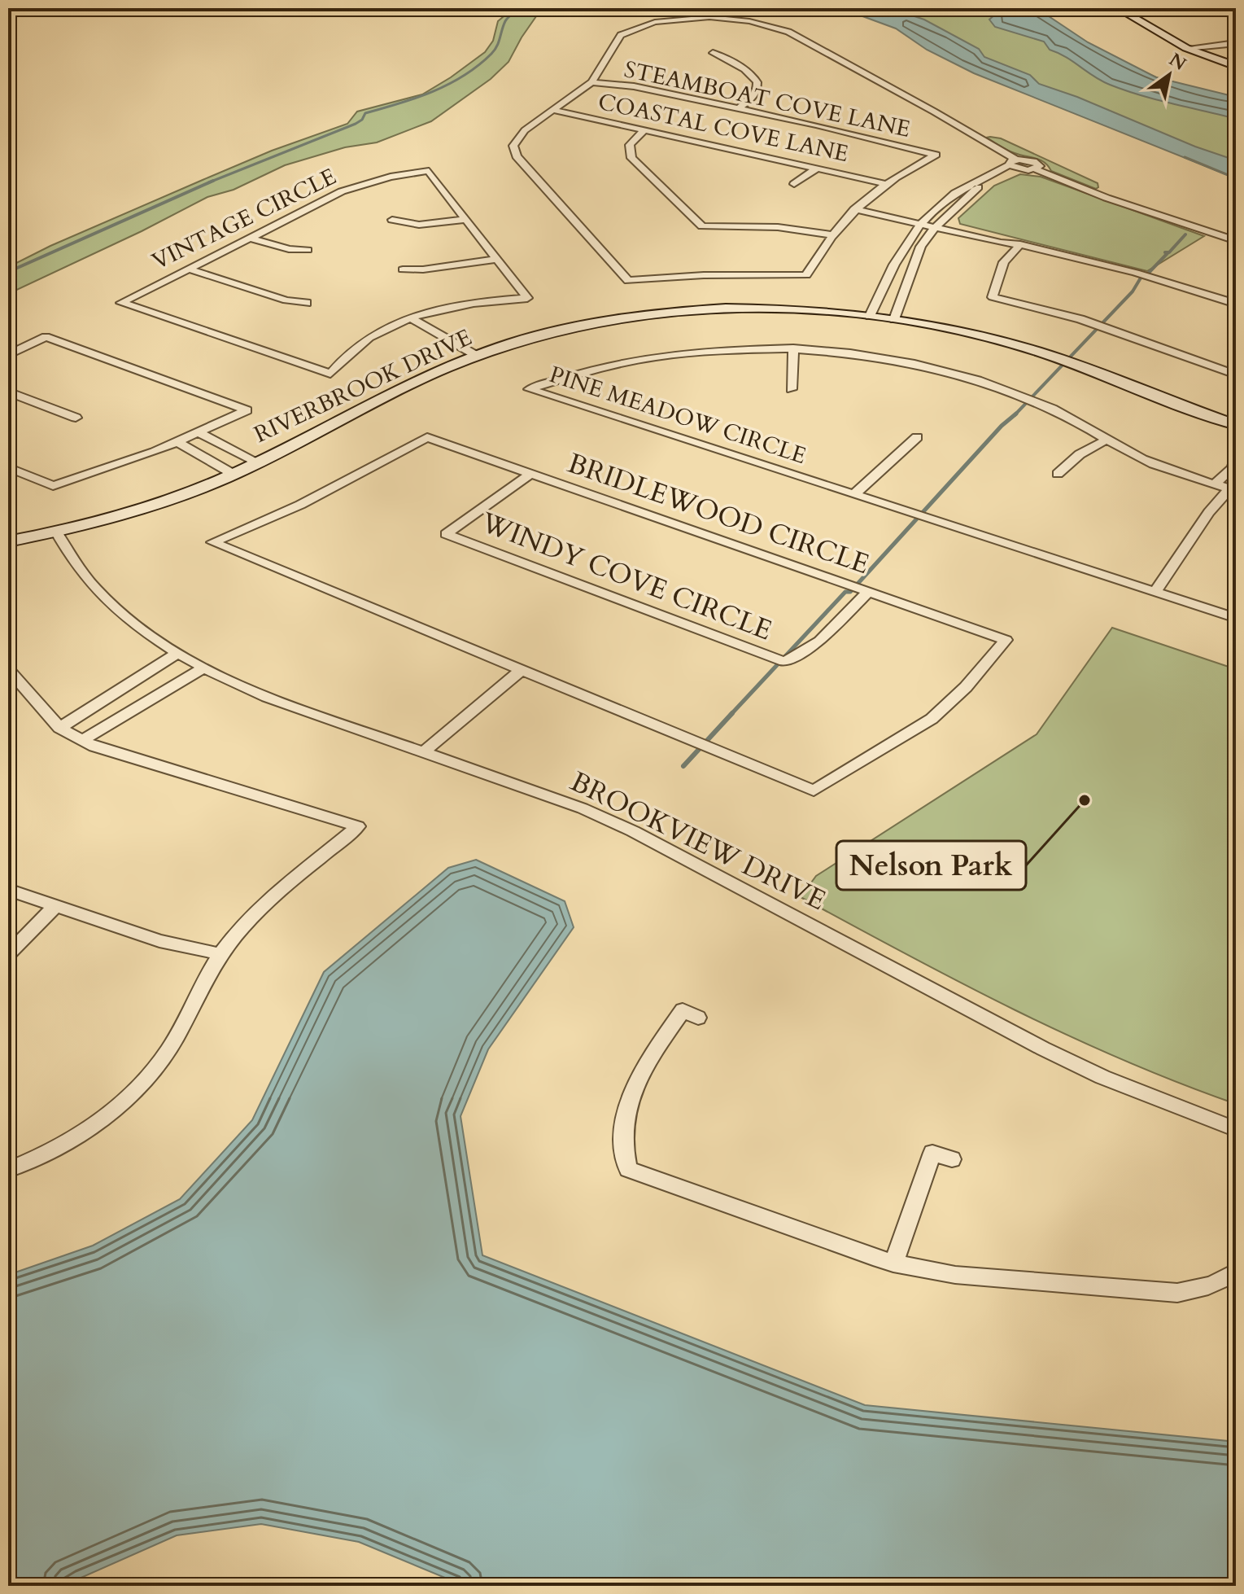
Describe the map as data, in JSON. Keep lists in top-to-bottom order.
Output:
{
  "streets": {
    "street": [
      "STEAMBOAT COVE LANE",
      "COASTAL COVE LANE",
      "VINTAGE CIRCLE",
      "RIVERBROOK DRIVE",
      "PINE MEADOW CIRCLE",
      "BRIDLEWOOD CIRCLE",
      "WINDY COVE CIRCLE",
      "BROOKVIEW DRIVE"
    ]
  },
  "crossings": [
    ["STEAMBOAT COVE LANE", "COASTAL COVE LANE"],
    ["RIVERBROOK DRIVE", "BROOKVIEW DRIVE"],
    ["BRIDLEWOOD CIRCLE", "WINDY COVE CIRCLE"]
  ],
  "places": ["Nelson Park"],
  "north": "top right"
}
